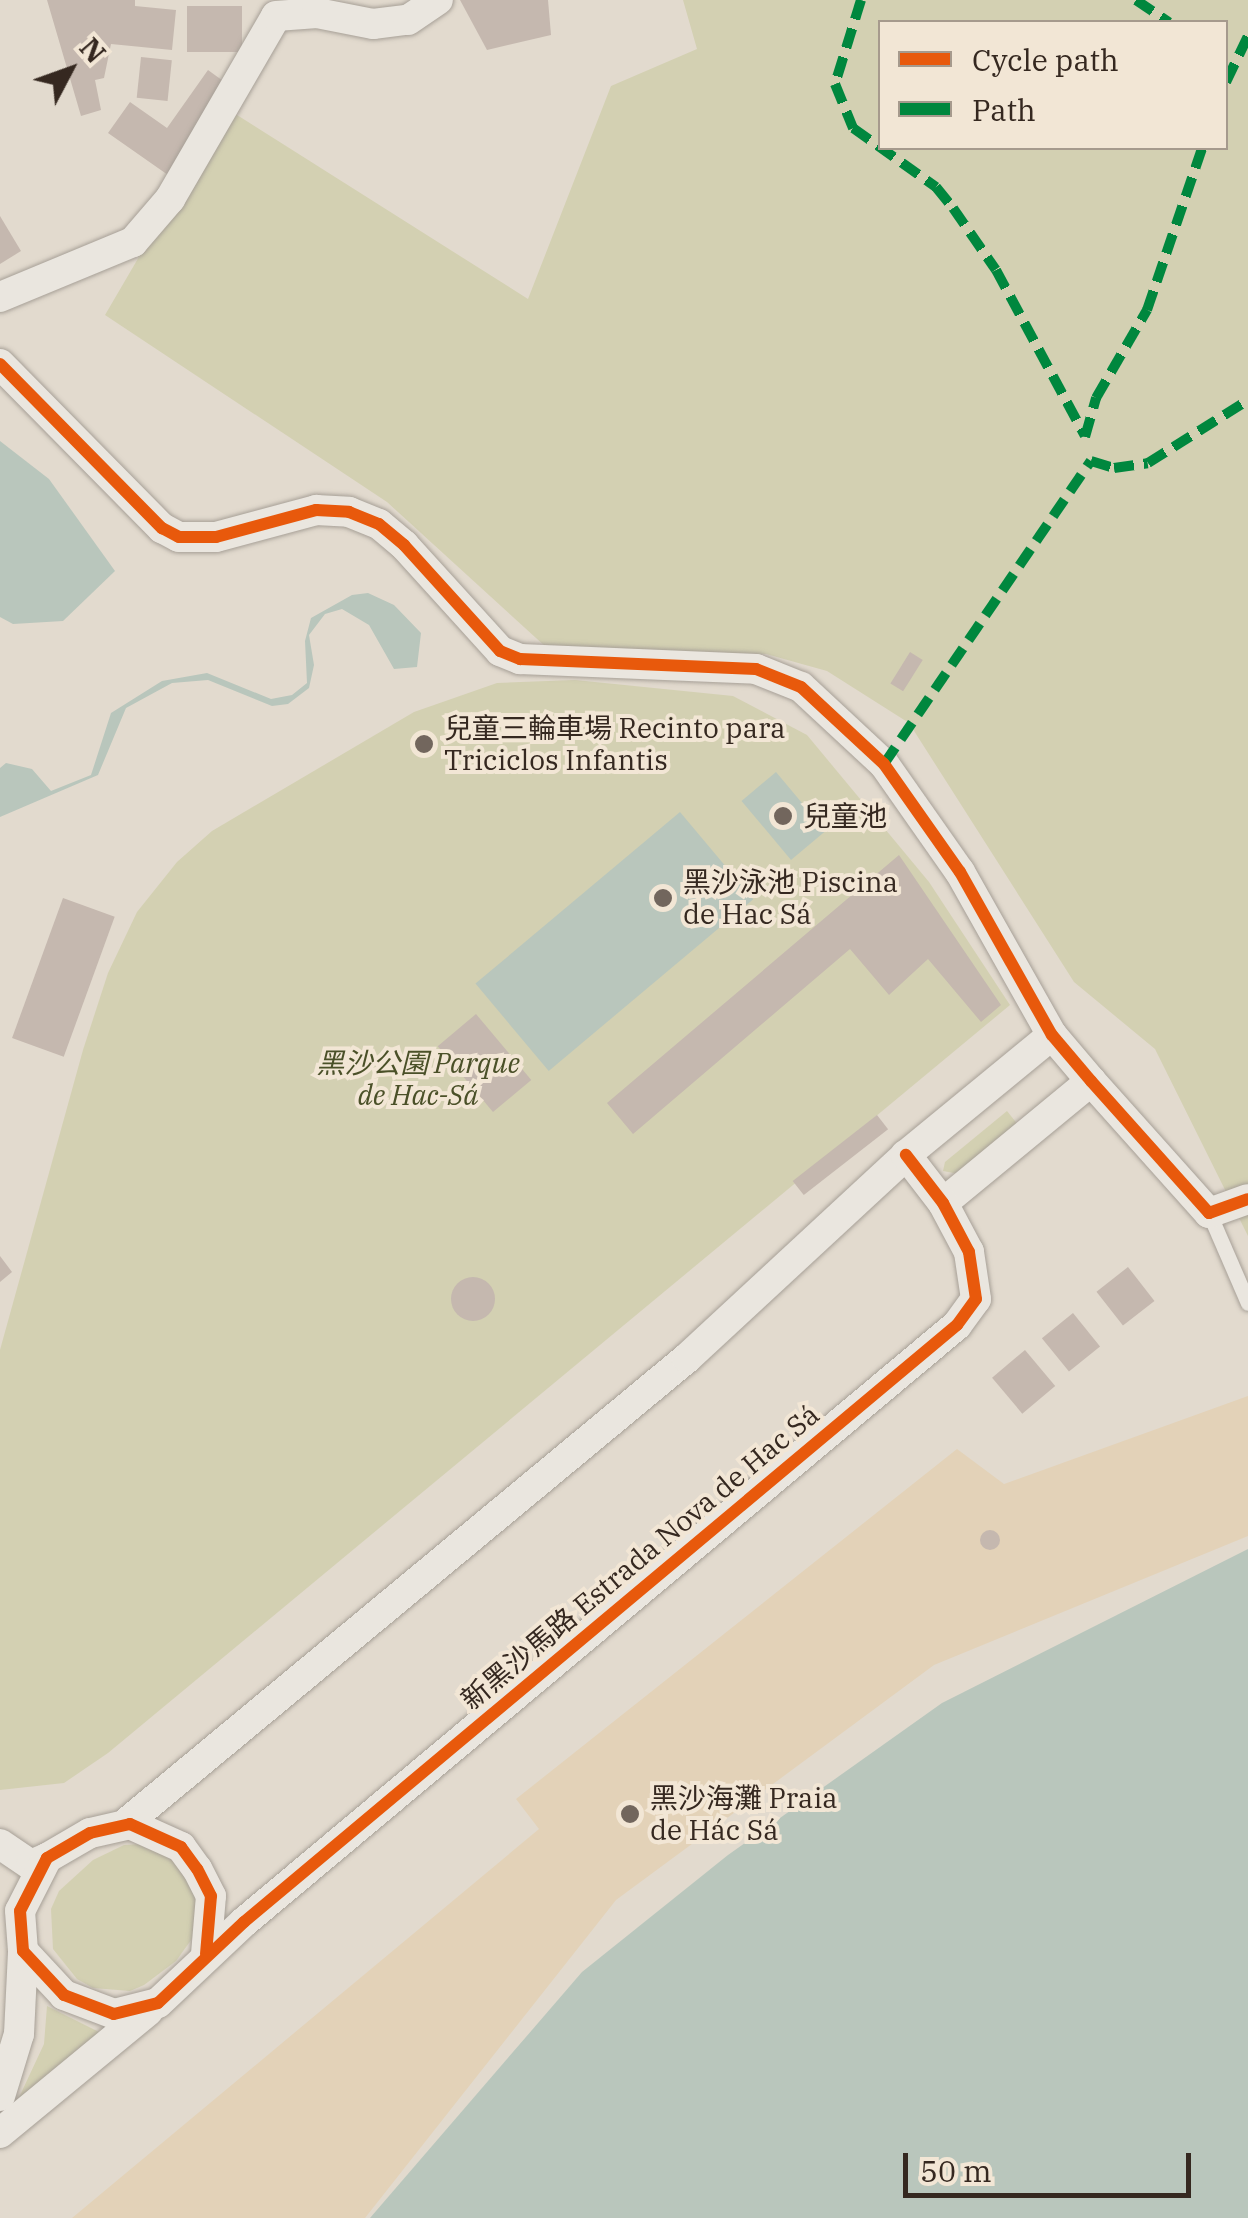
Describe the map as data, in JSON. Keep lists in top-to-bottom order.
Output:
{
  "streets": {
    "street": ["新黑沙馬路 Estrada Nova de Hac Sá"]
  },
  "parks": ["黑沙公園 Parque de Hac-Sá"],
  "places": [
    "兒童三輪車場 Recinto para Triciclos Infantis",
    "兒童池",
    "黑沙泳池 Piscina de Hac Sá",
    "黑沙海灘 Praia de Hác Sá"
  ],
  "legend": ["Cycle path", "Path"],
  "scale_bar": "50 m",
  "north": "top right"
}
